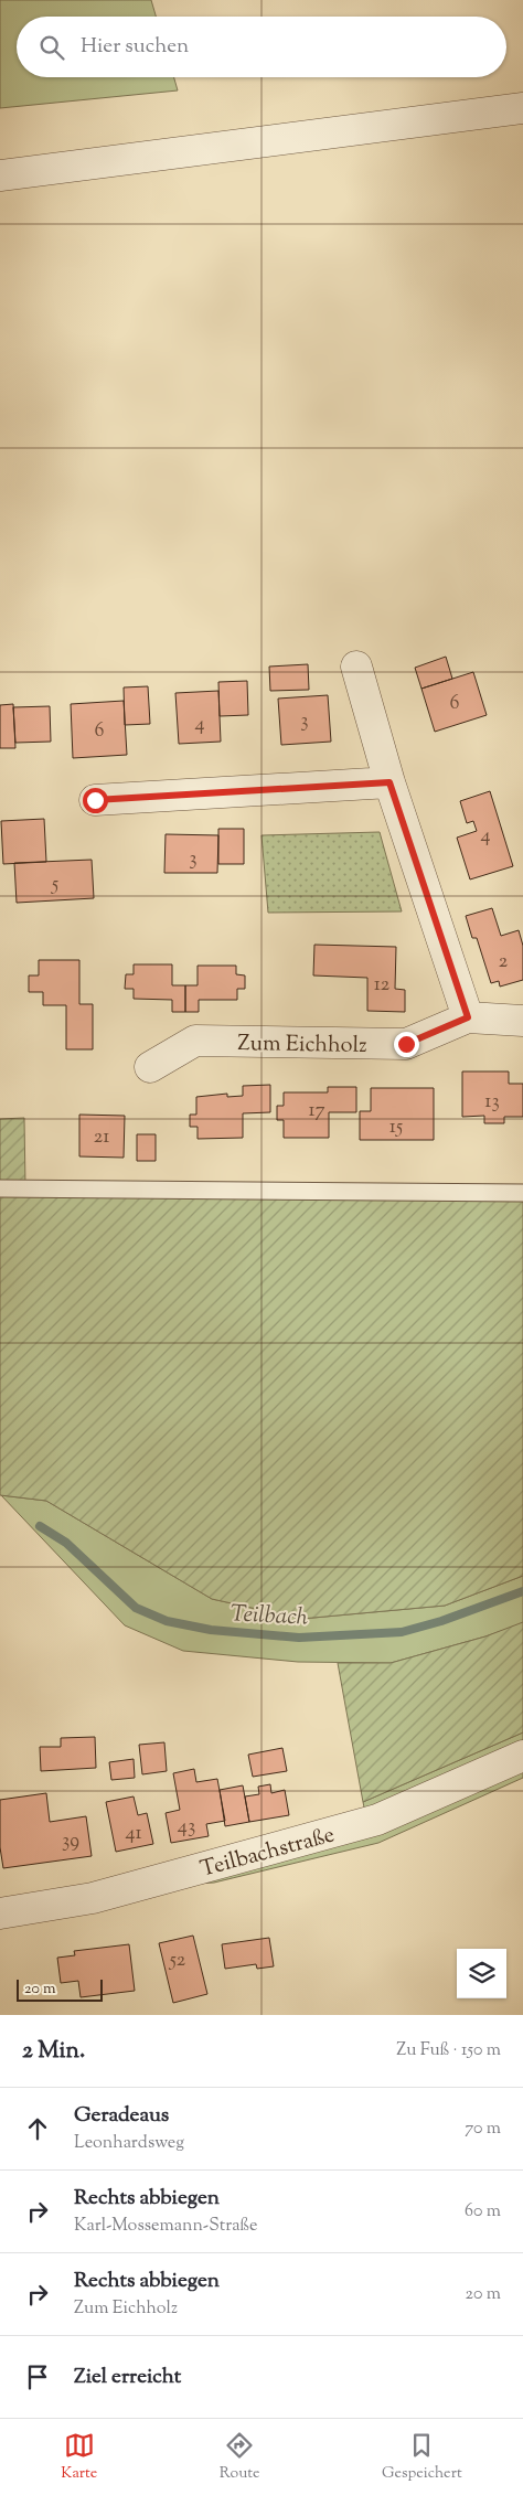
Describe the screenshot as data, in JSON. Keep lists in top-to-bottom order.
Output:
{
  "streets": {
    "street": ["Zum Eichholz", "Teilbachstraße"]
  },
  "water": ["Teilbach"],
  "house_numbers": [
    "6",
    "3",
    "4",
    "6",
    "4",
    "3",
    "5",
    "2",
    "12",
    "13",
    "17",
    "15",
    "21",
    "43",
    "41",
    "39",
    "52"
  ],
  "scale_bar": "20 m",
  "page": {
    "search": "Hier suchen",
    "scale": "20 m",
    "heading": ["2 Min.", "Zu Fuß · 150 m"],
    "list": [
      ["Geradeaus", "Leonhardsweg", "70 m"],
      ["Rechts abbiegen", "Karl-Mossemann-Straße", "60 m"],
      ["Rechts abbiegen", "Zum Eichholz", "20 m"],
      "Ziel erreicht"
    ],
    "nav": ["Karte", "Route", "Gespeichert"]
  }
}
